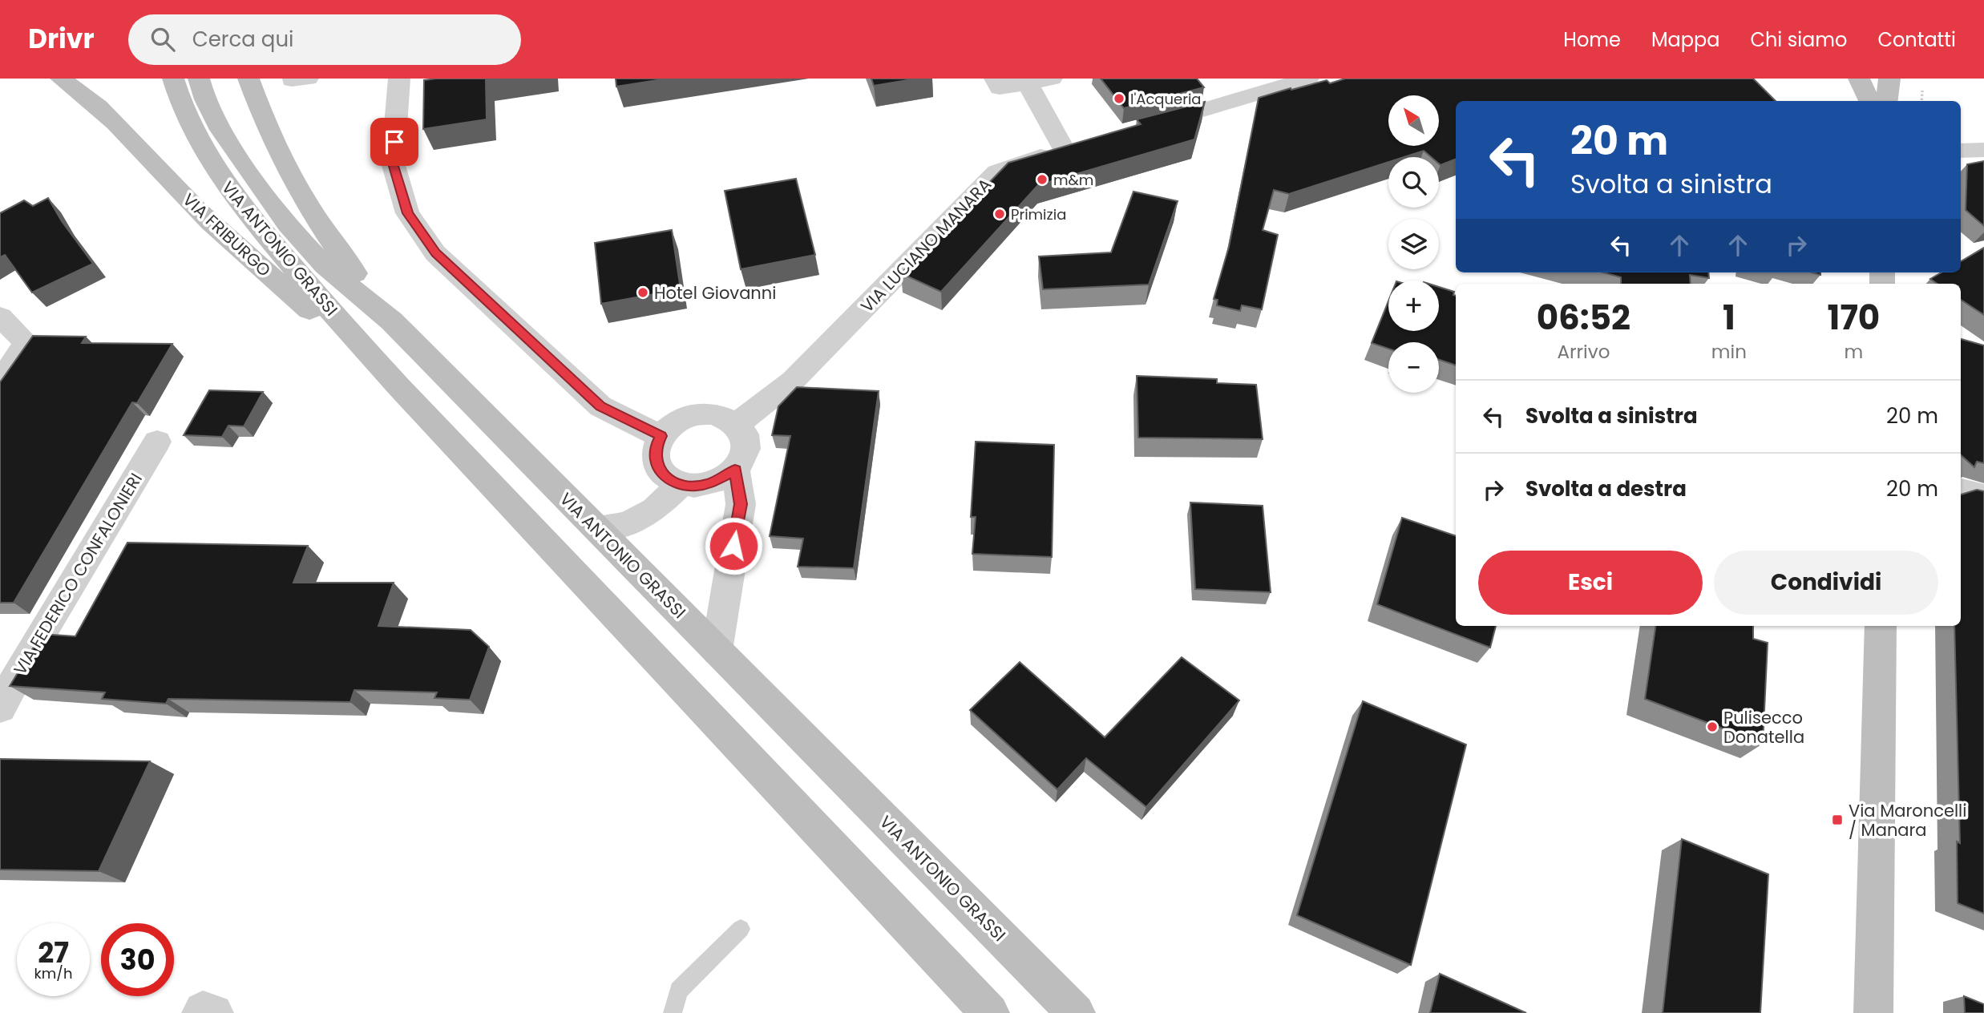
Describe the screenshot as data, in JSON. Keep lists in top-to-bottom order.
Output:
{
  "streets": {
    "street": [
      "VIA FRIBURGO",
      "VIA LUCIANO MANARA",
      "VIA ANTONIO GRASSI",
      "VIA FEDERICO CONFALONIERI"
    ]
  },
  "crossings": [
    ["VIA FRIBURGO", "VIA ANTONIO GRASSI"]
  ],
  "places": {
    "other": [
      "l'Acqueria",
      "m&m",
      "Primizia",
      "Hotel Giovanni",
      "Pulisecco Donatella"
    ],
    "transit": ["Via Maroncelli / Manara"]
  },
  "north": "top left",
  "page": {
    "header": "Drivr",
    "search": "Cerca qui",
    "nav": [
      "Home",
      "Mappa",
      "Chi siamo",
      "Contatti"
    ],
    "map_buttons": ["+", "−"],
    "turn": ["20 m", "Svolta a sinistra"],
    "eta": [
      "06:52",
      "Arrivo",
      "1",
      "min",
      "170",
      "m"
    ],
    "list": [
      {
        "name": "Svolta a sinistra",
        "value": "20 m"
      },
      {
        "name": "Svolta a destra",
        "value": "20 m"
      }
    ],
    "buttons": ["Esci", "Condividi"],
    "speed": "27 km/h",
    "limit": "30"
  }
}
